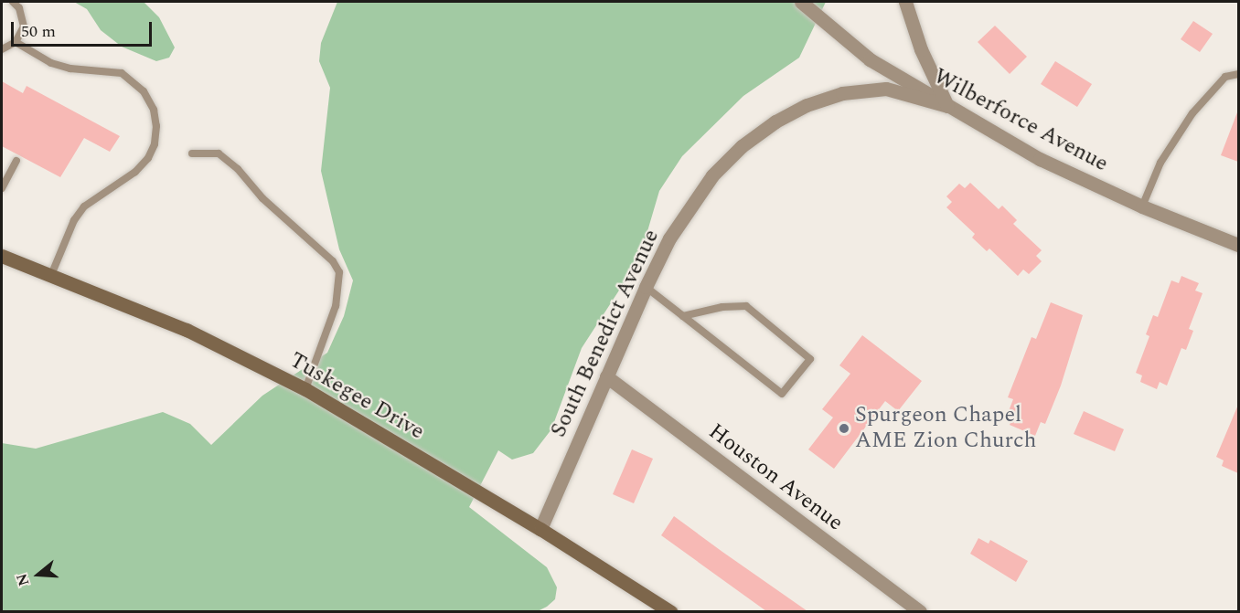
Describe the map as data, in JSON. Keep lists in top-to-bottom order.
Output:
{
  "streets": {
    "street": [
      "Wilberforce Avenue",
      "South Benedict Avenue",
      "Tuskegee Drive",
      "Houston Avenue"
    ]
  },
  "crossings": [
    ["Wilberforce Avenue", "South Benedict Avenue"],
    ["South Benedict Avenue", "Tuskegee Drive"],
    ["South Benedict Avenue", "Houston Avenue"]
  ],
  "places": ["Spurgeon Chapel AME Zion Church"],
  "scale_bar": "50 m",
  "north": "left"
}
